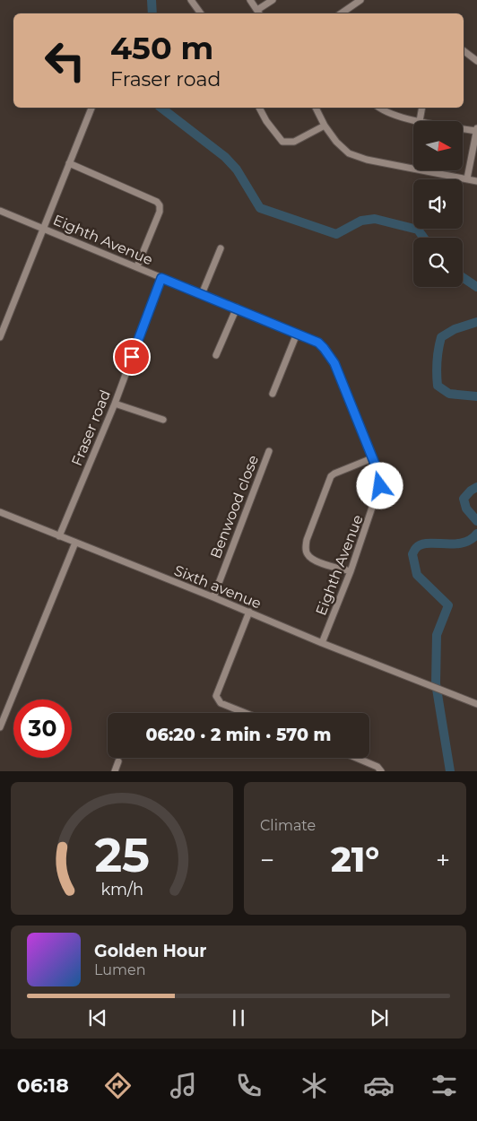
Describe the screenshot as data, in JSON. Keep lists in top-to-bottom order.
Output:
{
  "streets": {
    "street": [
      "Eighth Avenue",
      "Fraser road",
      "Benwood close",
      "Sixth avenue"
    ]
  },
  "crossings": [
    ["Eighth Avenue", "Fraser road"],
    ["Eighth Avenue", "Sixth avenue"],
    ["Fraser road", "Sixth avenue"],
    ["Benwood close", "Sixth avenue"]
  ],
  "north": "right",
  "page": {
    "turn": ["450 m", "Fraser road"],
    "limit": "30",
    "trip": "06:20 · 2 min · 570 m",
    "tile": "Climate",
    "heat": ["−", "21°", "+"],
    "song": ["Golden Hour", "Lumen"],
    "tabs": "06:18",
    "gauge": ["25", "km/h"]
  }
}
